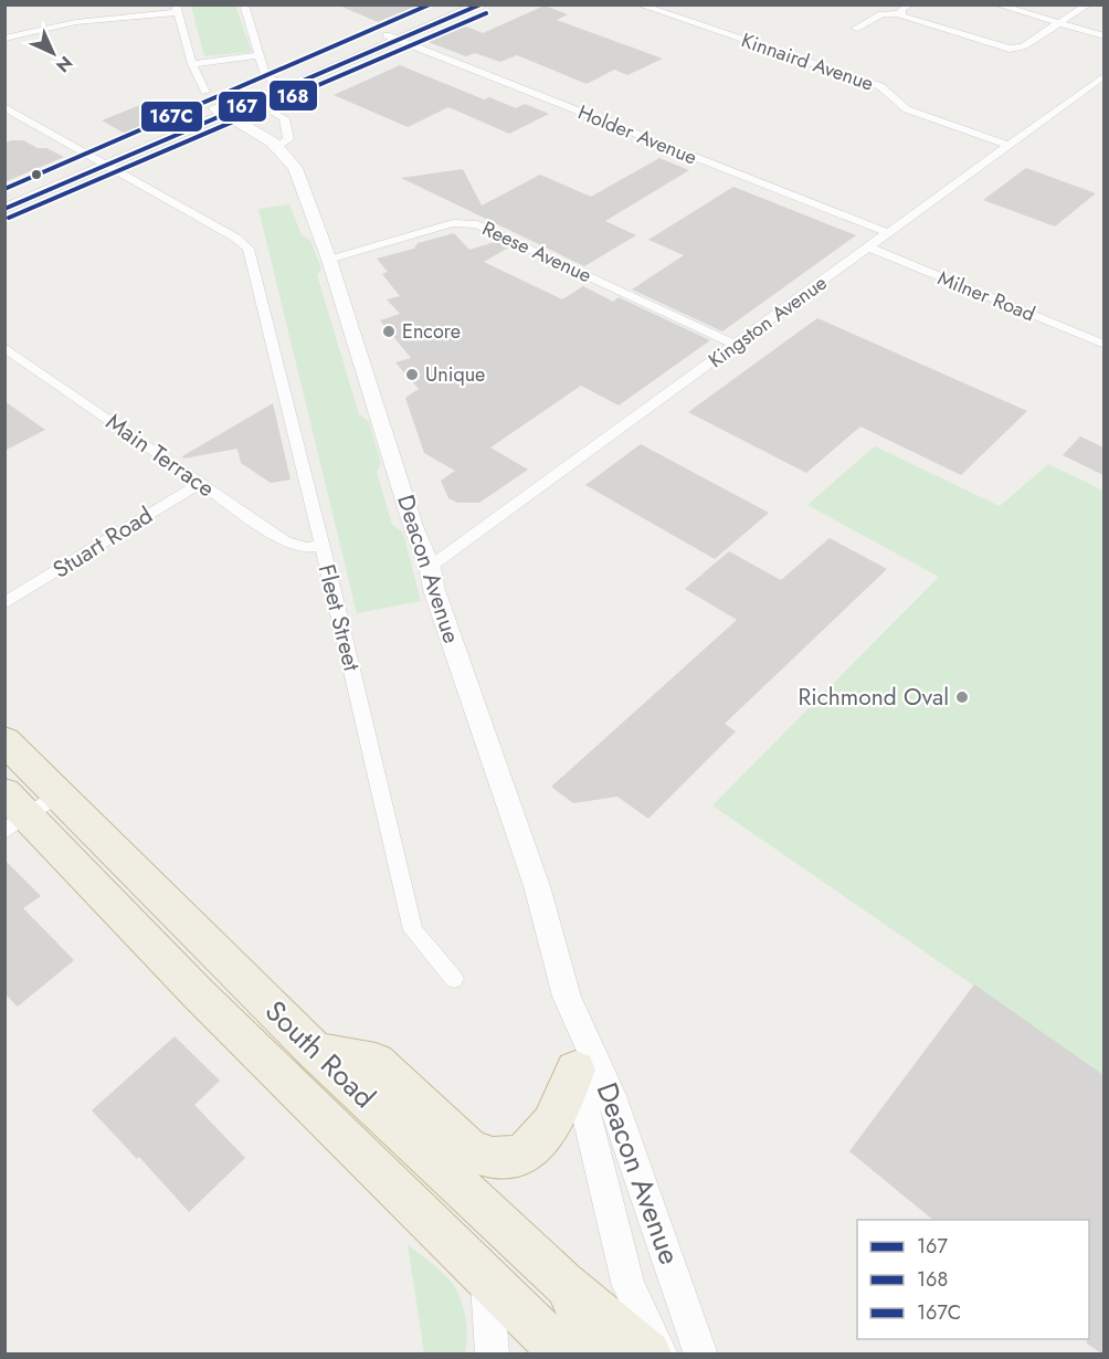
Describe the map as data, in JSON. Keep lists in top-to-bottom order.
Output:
{
  "streets": {
    "highway": ["South Road"],
    "street": [
      "Kinnaird Avenue",
      "Holder Avenue",
      "Reese Avenue",
      "Milner Road",
      "Kingston Avenue",
      "Main Terrace",
      "Stuart Road",
      "Deacon Avenue",
      "Fleet Street"
    ]
  },
  "crossings": [
    ["Kinnaird Avenue", "Kingston Avenue"],
    ["Holder Avenue", "Kingston Avenue"],
    ["Reese Avenue", "Kingston Avenue"],
    ["Reese Avenue", "Deacon Avenue"],
    ["Milner Road", "Kingston Avenue"],
    ["Kingston Avenue", "Deacon Avenue"],
    ["Main Terrace", "Stuart Road"],
    ["Main Terrace", "Fleet Street"]
  ],
  "places": ["Encore", "Unique", "Richmond Oval"],
  "lines": ["transit line 167", "transit line 167C", "transit line 168"],
  "legend": ["167", "168", "167C"],
  "north": "bottom right"
}
